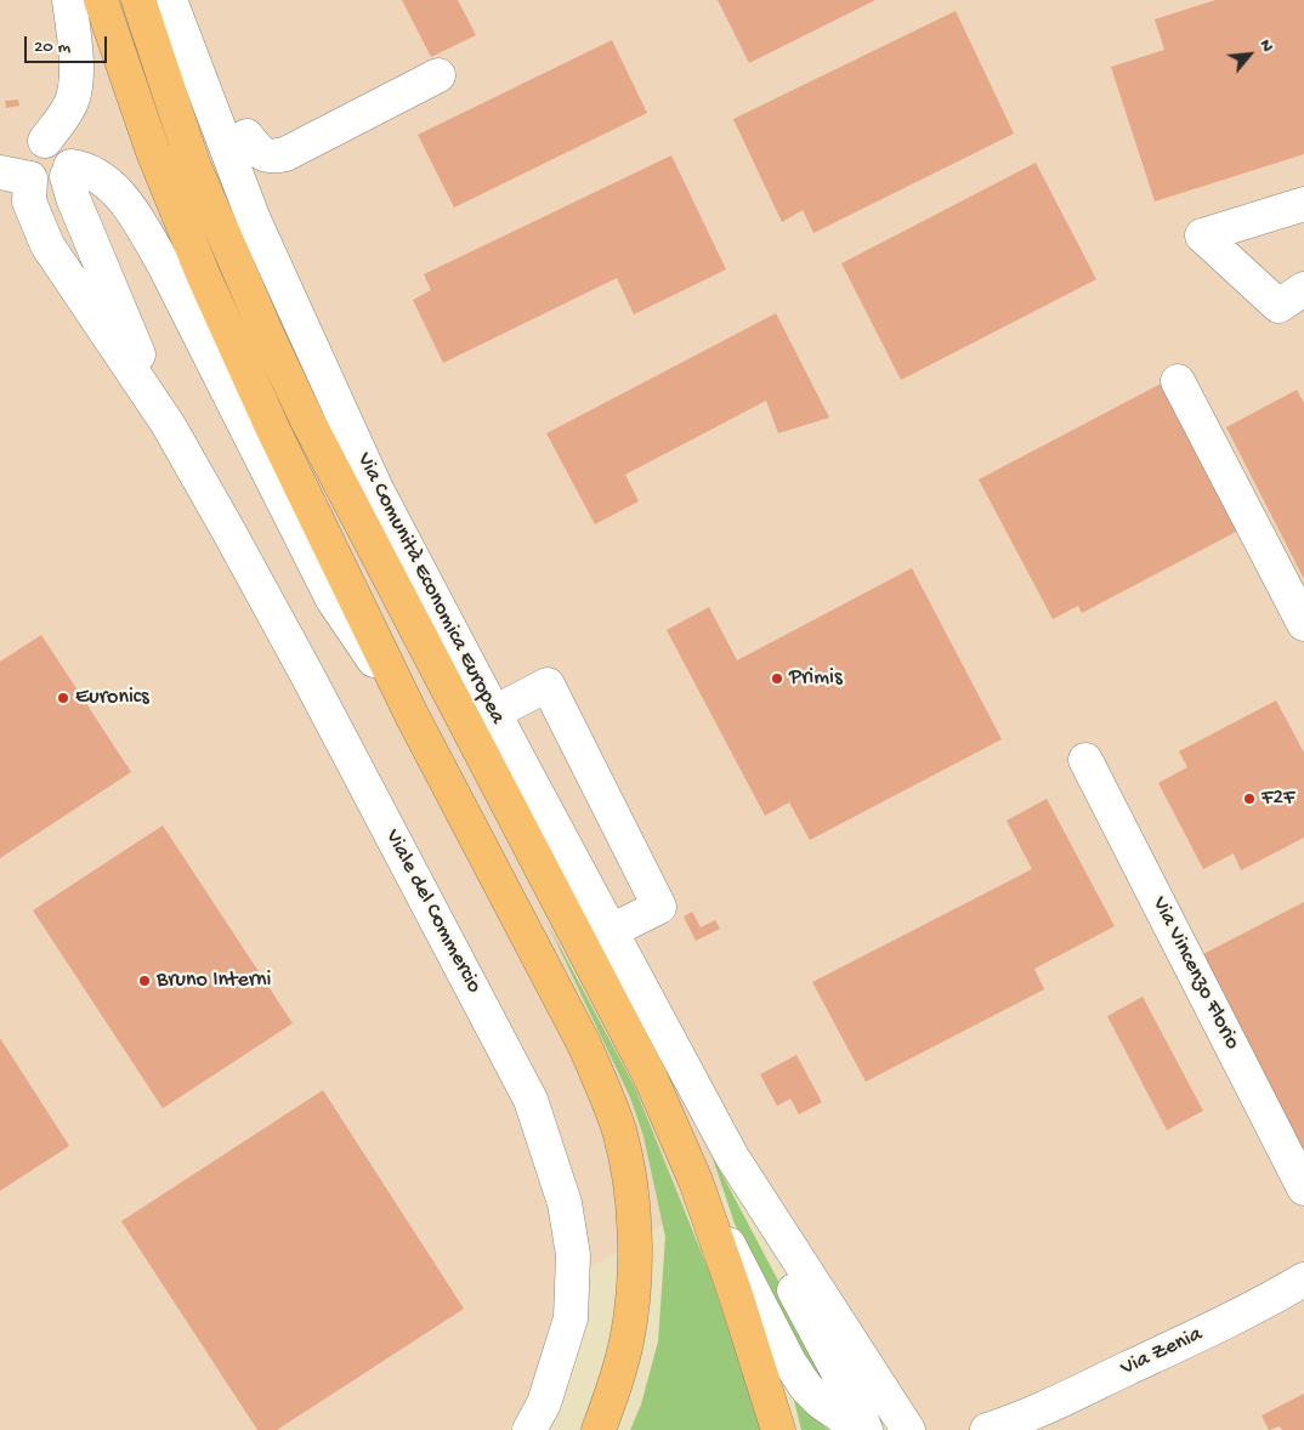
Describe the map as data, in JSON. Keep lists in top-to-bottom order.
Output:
{
  "streets": {
    "street": [
      "Via Comunità Economica Europea",
      "Viale del Commercio",
      "Via Vincenzo Florio",
      "Via Zenia"
    ]
  },
  "places": [
    "Primis",
    "Euronics",
    "F2F",
    "Bruno Interni"
  ],
  "scale_bar": "20 m",
  "north": "top right"
}
